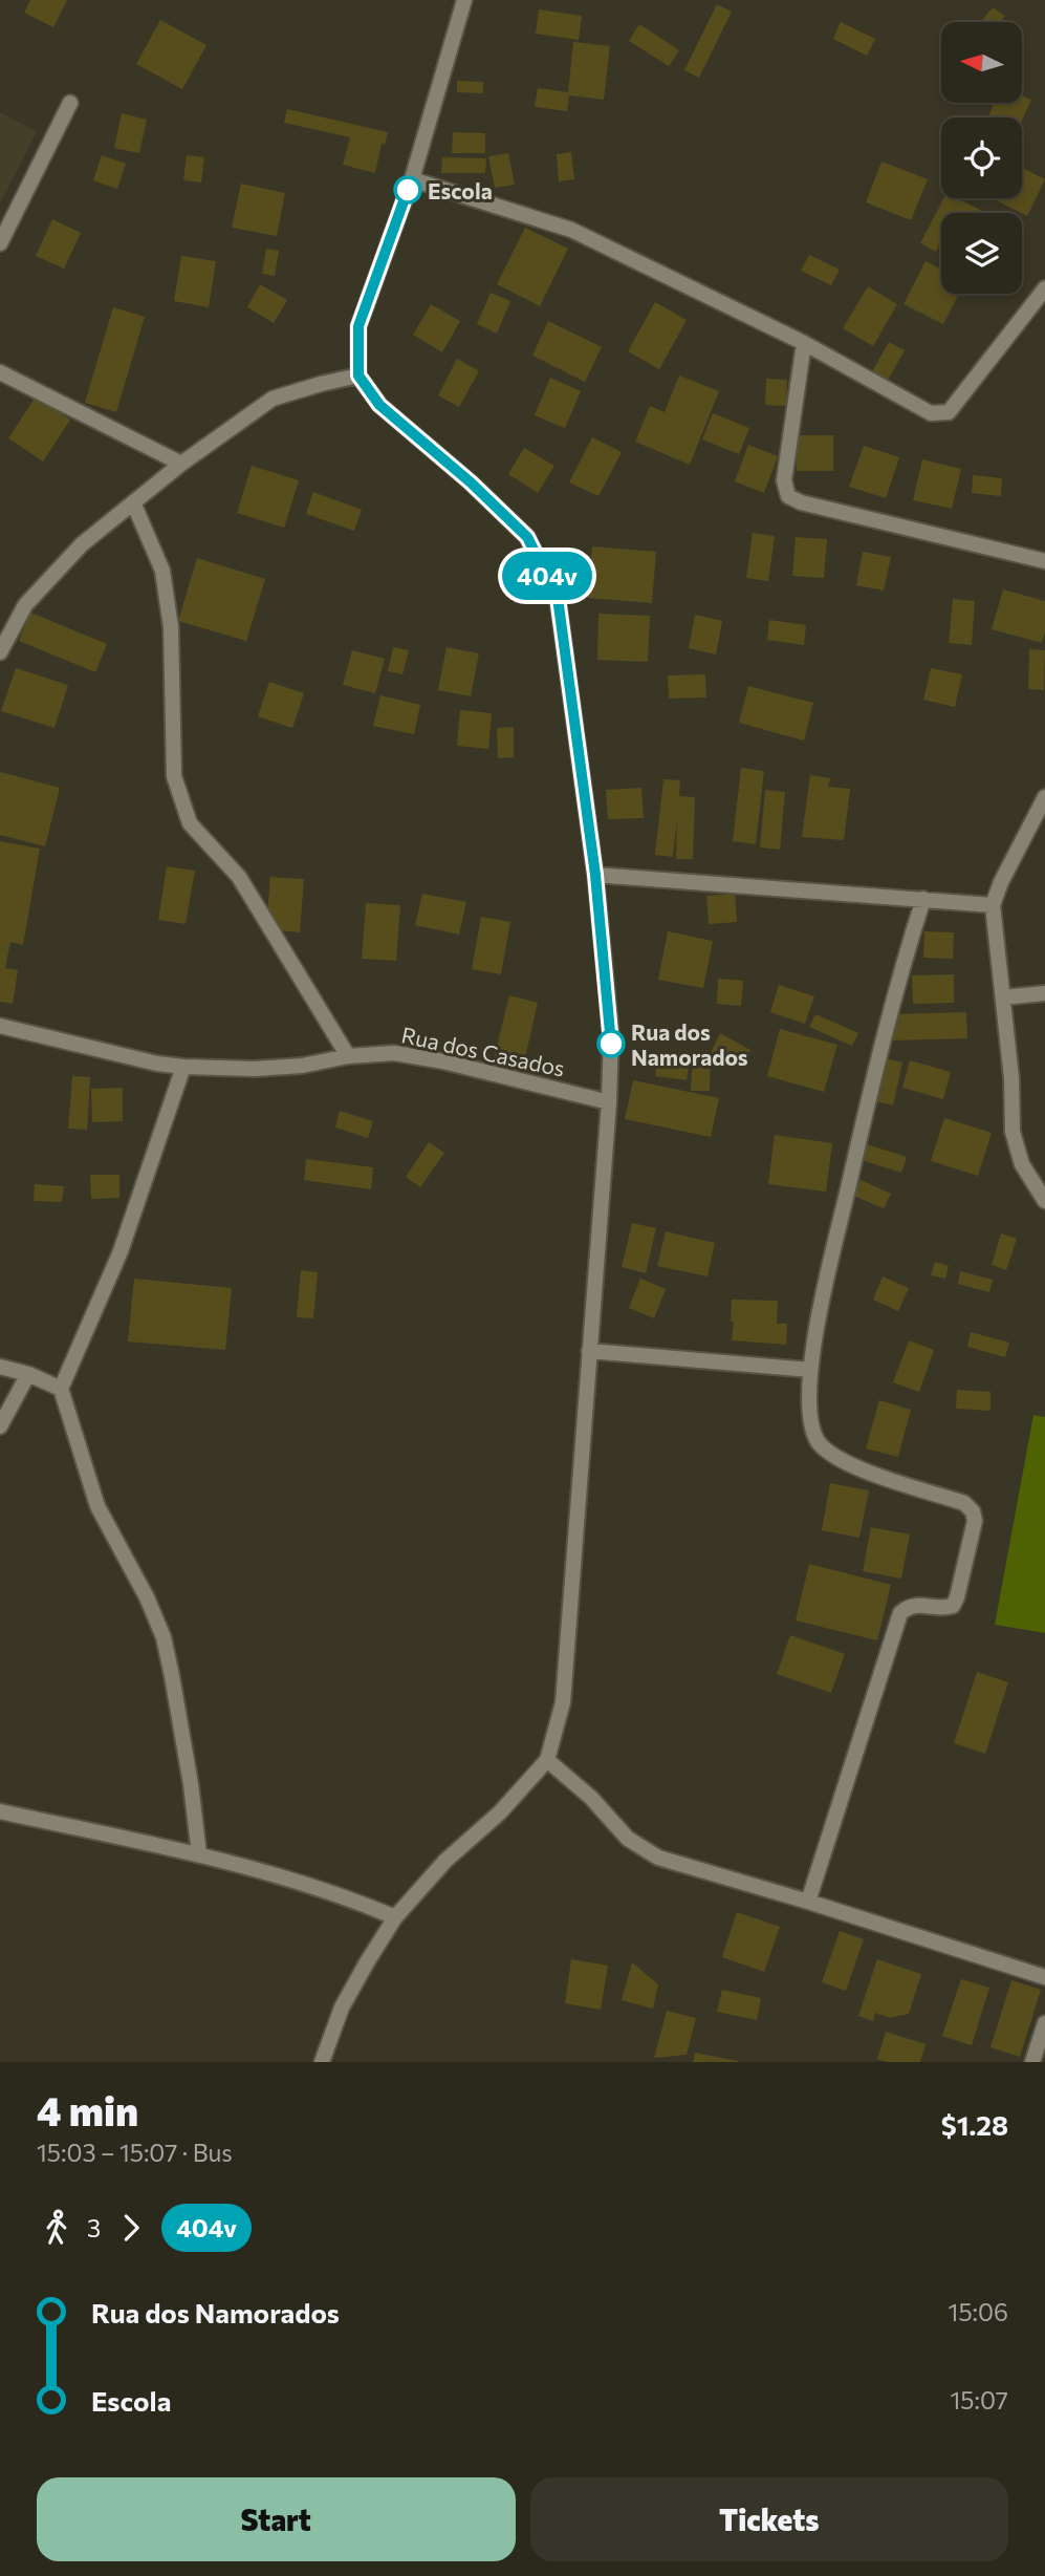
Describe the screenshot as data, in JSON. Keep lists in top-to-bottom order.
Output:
{
  "streets": {
    "street": ["Rua dos Casados"]
  },
  "places": ["Escola", "Rua dos Namorados"],
  "lines": ["bus line 404v"],
  "north": "left",
  "page": {
    "on_map": "404v",
    "heading": ["4 min", "15:03 – 15:07 · Bus", "$1.28"],
    "legs": ["3", "404v"],
    "list": [
      {
        "name": "Rua dos Namorados",
        "value": "15:06"
      },
      {
        "name": "Escola",
        "value": "15:07"
      }
    ],
    "buttons": ["Start", "Tickets"]
  }
}
